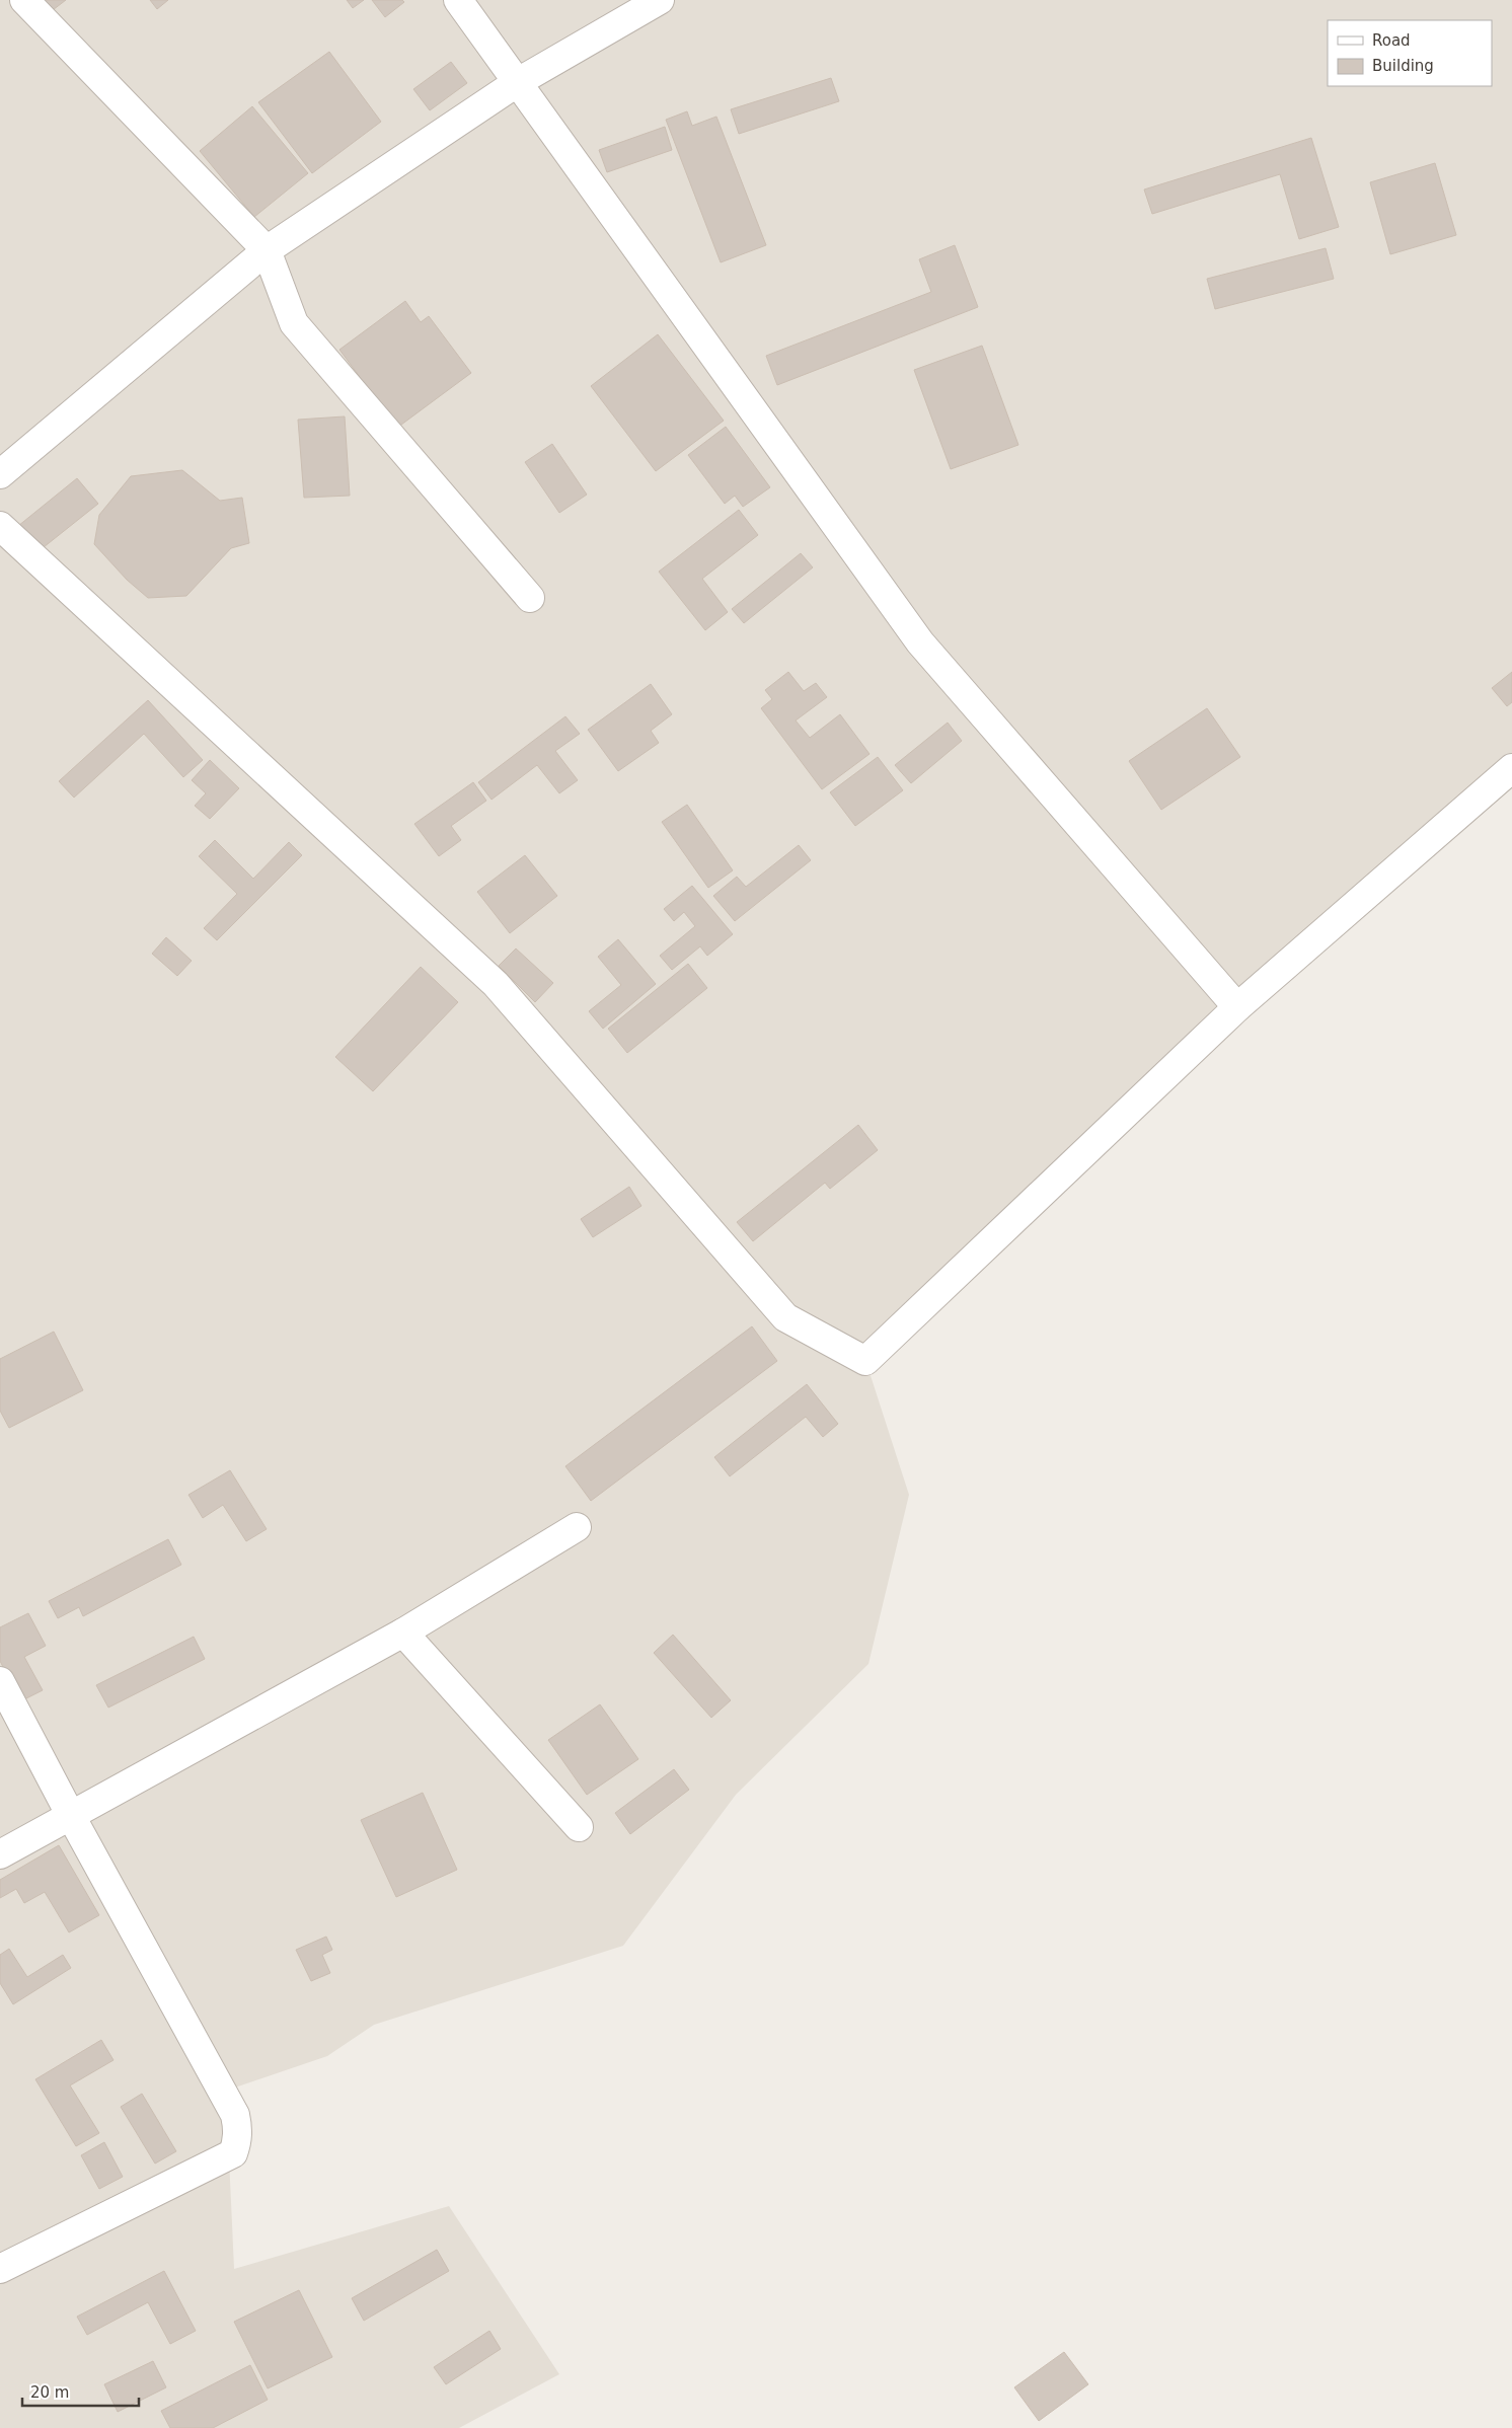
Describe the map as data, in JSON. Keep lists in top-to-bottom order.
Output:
{
  "legend": ["Road", "Building"],
  "scale_bar": "20 m"
}
